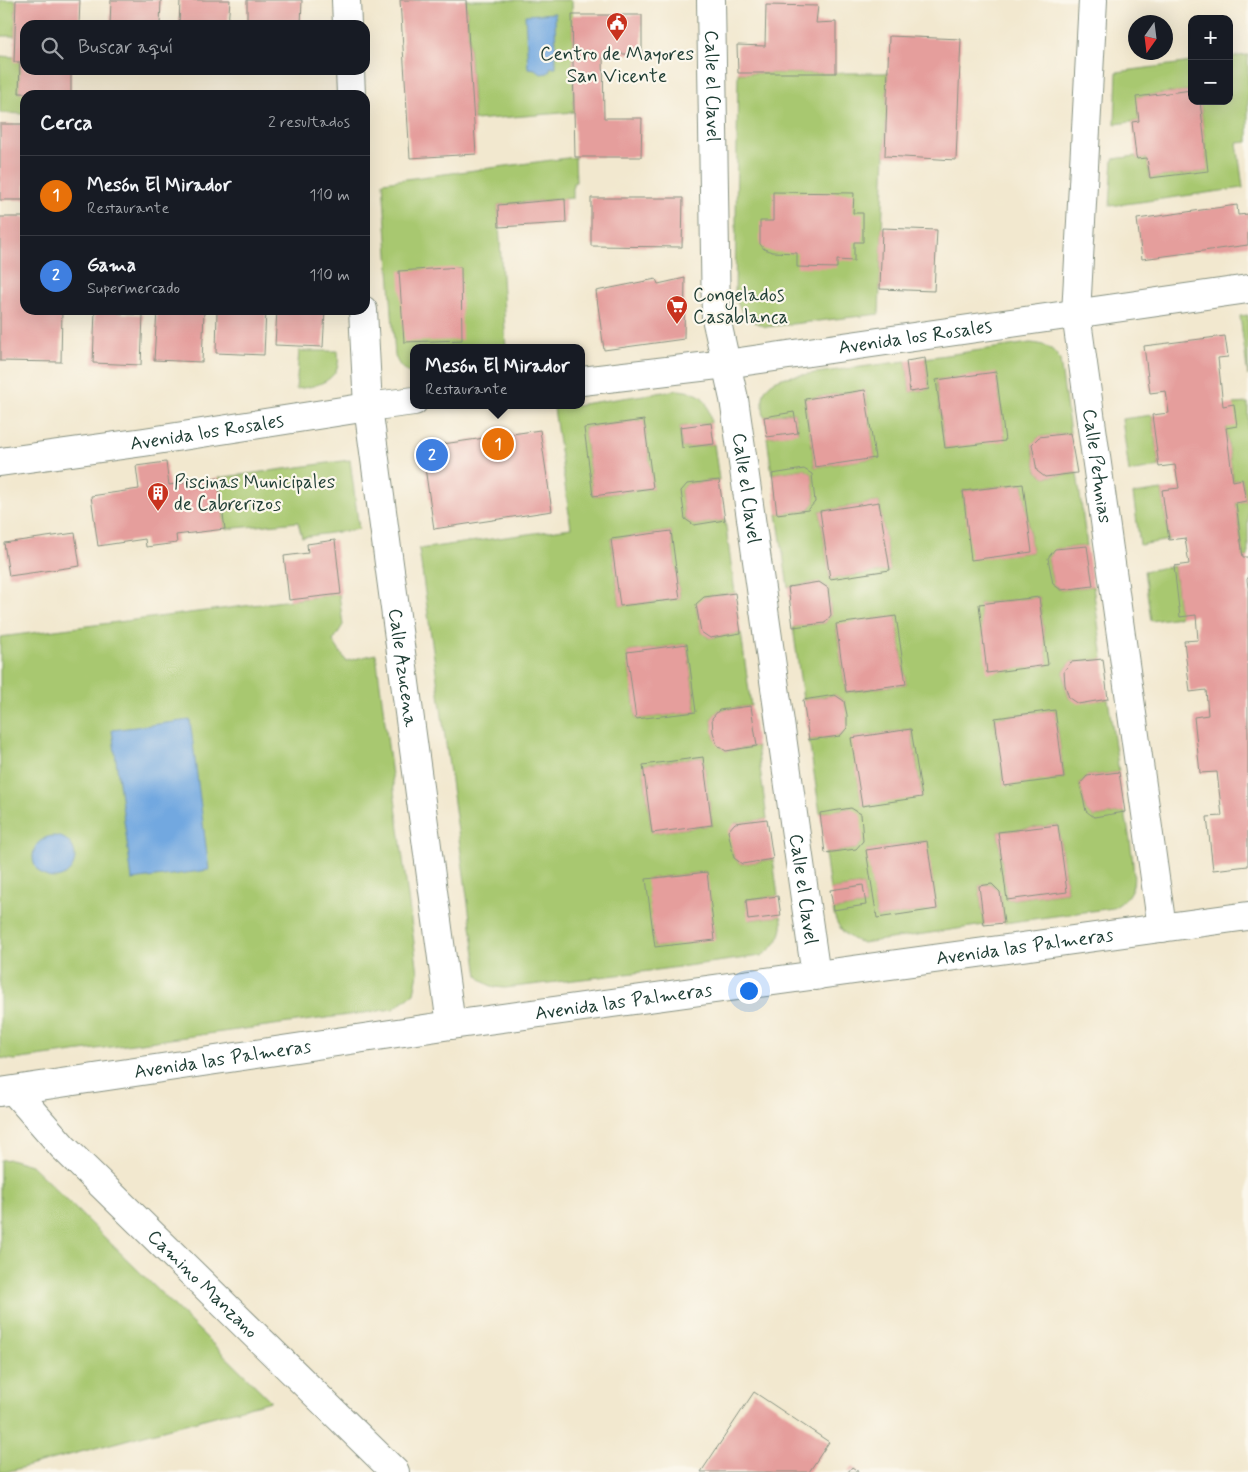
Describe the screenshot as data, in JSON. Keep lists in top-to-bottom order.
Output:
{
  "streets": {
    "street": [
      "Calle el Clavel",
      "Avenida los Rosales",
      "Calle Petunias",
      "Calle Azucena",
      "Avenida las Palmeras",
      "Camino Manzano"
    ]
  },
  "crossings": [
    ["Calle el Clavel", "Avenida los Rosales"],
    ["Calle el Clavel", "Avenida las Palmeras"],
    ["Avenida los Rosales", "Calle Petunias"],
    ["Avenida los Rosales", "Calle Azucena"],
    ["Calle Petunias", "Avenida las Palmeras"],
    ["Calle Azucena", "Avenida las Palmeras"],
    ["Avenida las Palmeras", "Camino Manzano"]
  ],
  "places": {
    "public building": ["Centro de Mayores San Vicente"],
    "supermarket": ["Congelados Casablanca"],
    "building": ["Piscinas Municipales de Cabrerizos"]
  },
  "north": "bottom",
  "page": {
    "map_buttons": ["+", "−"],
    "search": "Buscar aquí",
    "heading": ["Cerca", "2 resultados"],
    "list": [
      {
        "mark": "1",
        "name": "Mesón El Mirador",
        "note": "Restaurante",
        "value": "110 m"
      },
      {
        "mark": "2",
        "name": "Gama",
        "note": "Supermercado",
        "value": "110 m"
      }
    ],
    "popup": ["Mesón El Mirador", "Restaurante"],
    "pins": ["1", "2"]
  }
}
